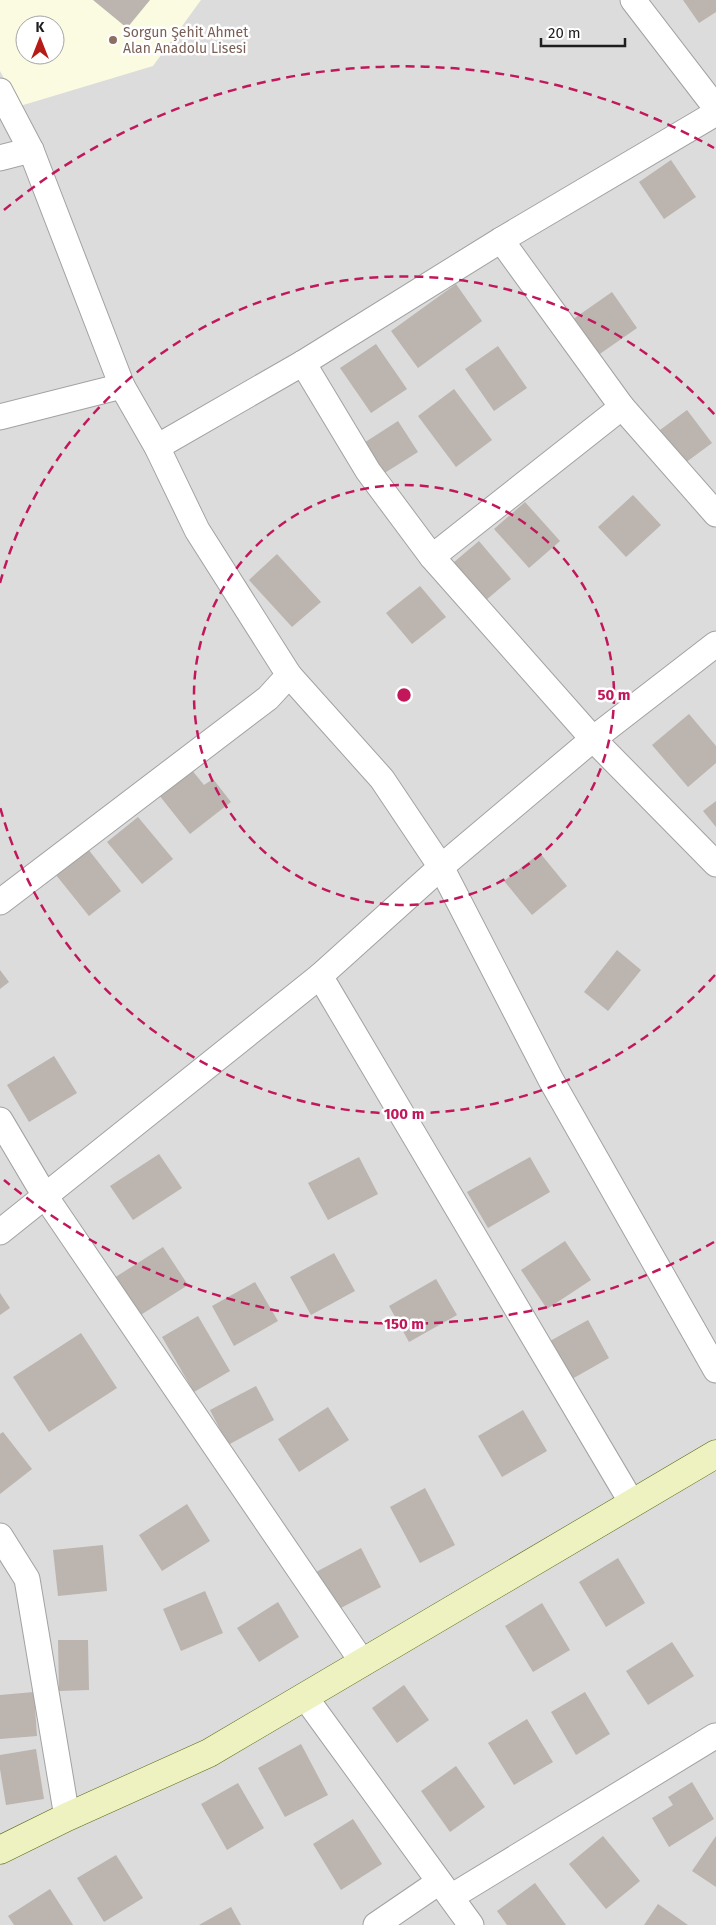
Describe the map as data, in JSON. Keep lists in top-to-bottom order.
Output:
{
  "places": ["Sorgun Şehit Ahmet Alan Anadolu Lisesi"],
  "scale_bar": "20 m",
  "north": "top",
  "rings": ["50 m", "100 m", "150 m"]
}
